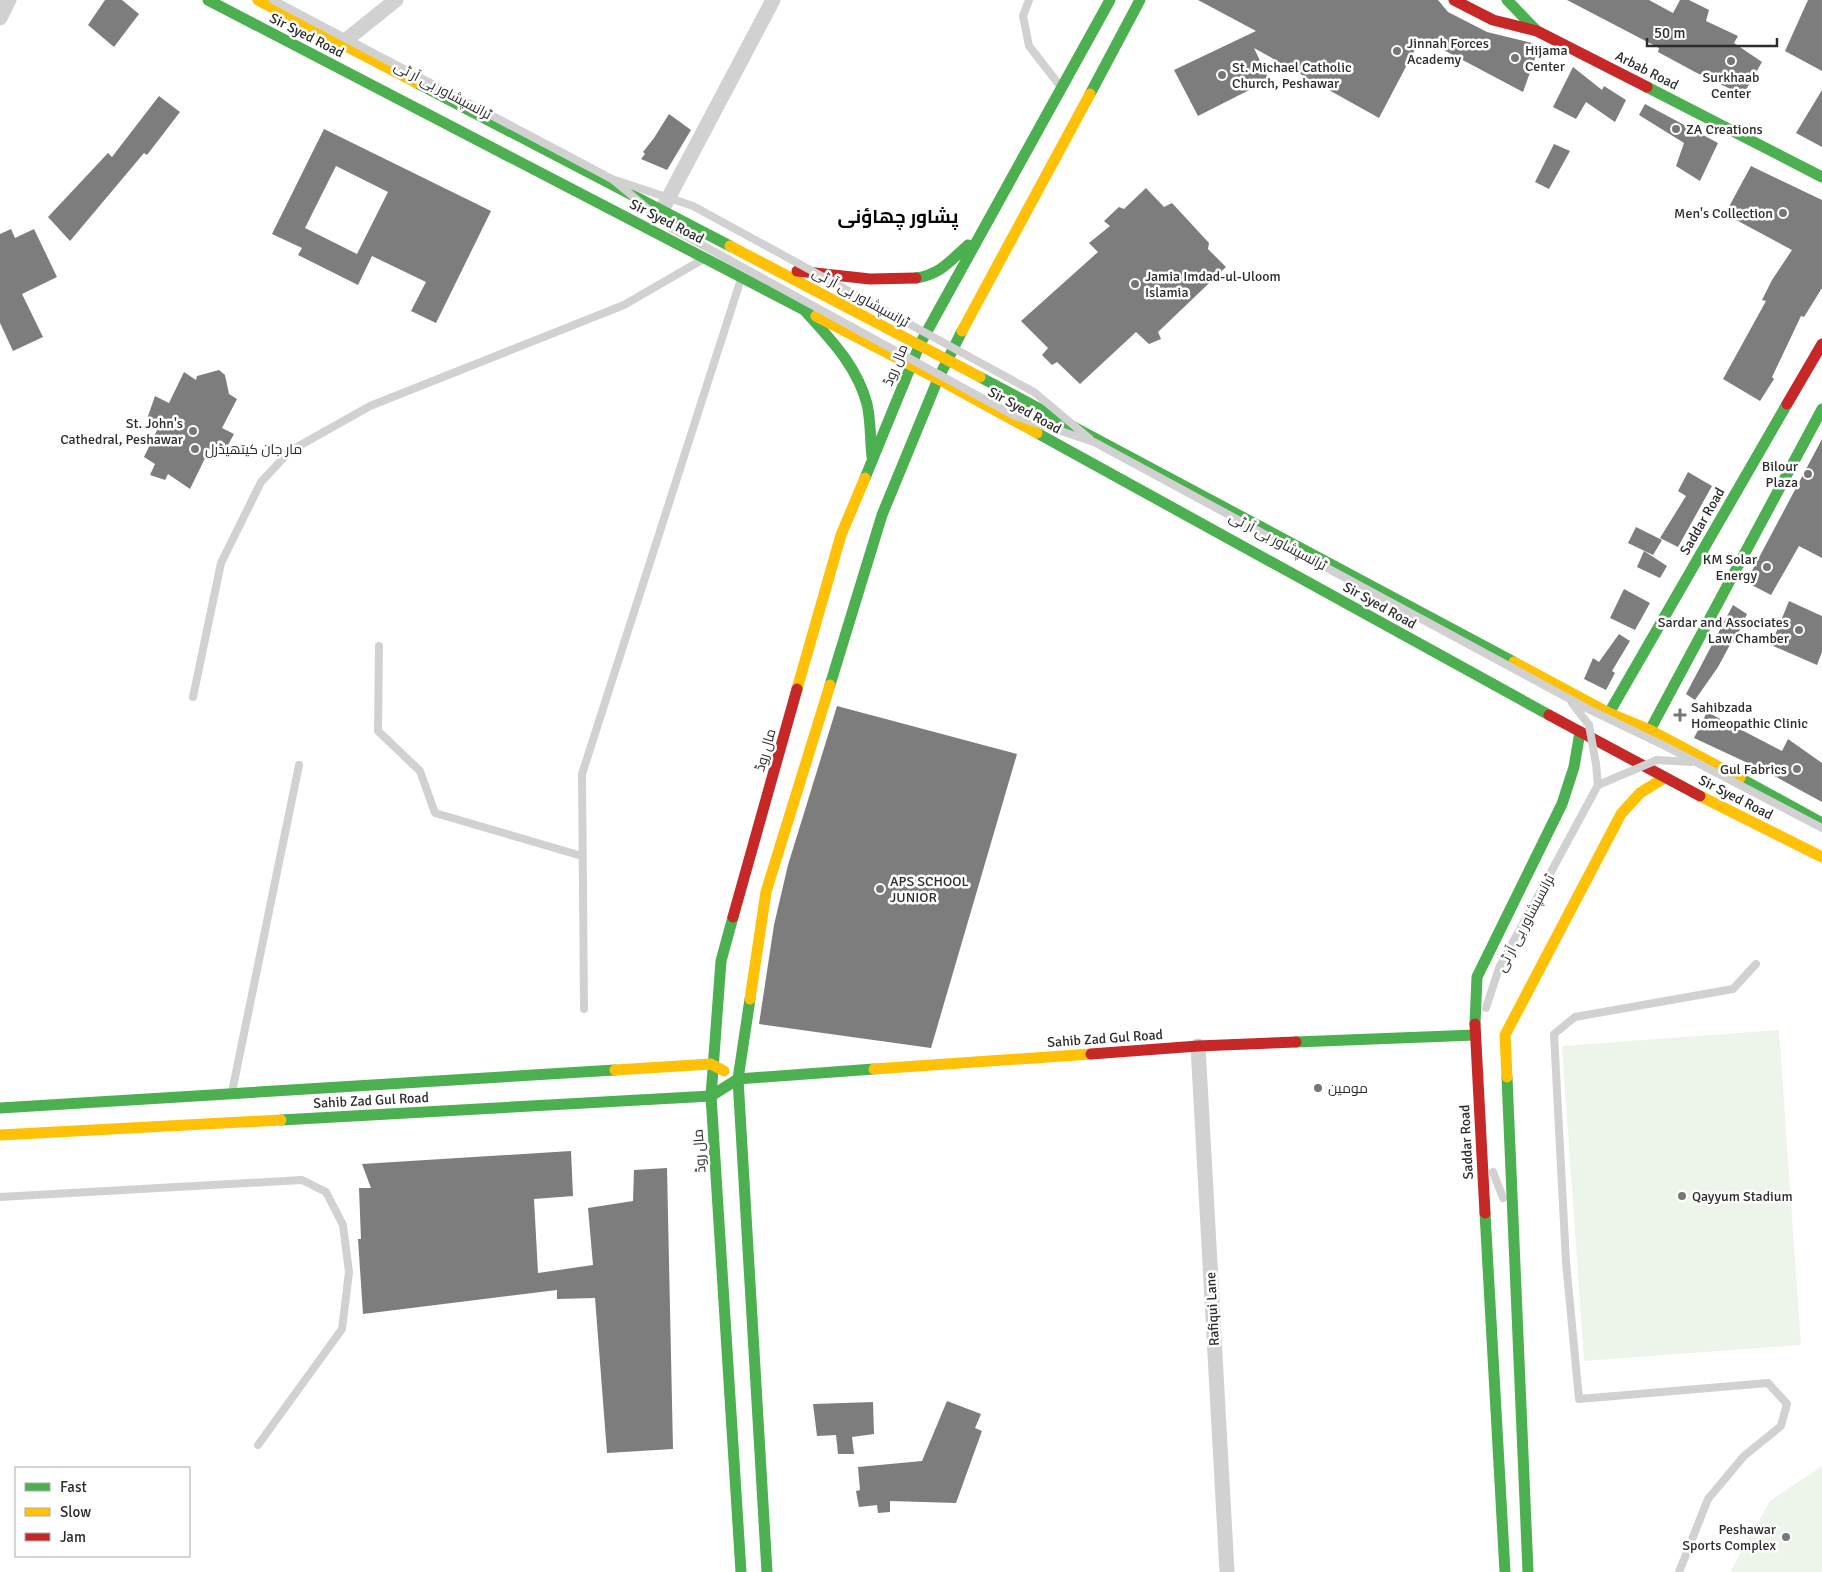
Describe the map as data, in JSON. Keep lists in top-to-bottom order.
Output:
{
  "streets": {
    "main road": [
      "Sir Syed Road",
      "Arbab Road",
      "مال روڈ",
      "Saddar Road",
      "Sahib Zad Gul Road"
    ],
    "street": ["Rafiqui Lane"],
    "lane": ["ٹرانسپشاور بی آر ٹی"]
  },
  "crossings": [
    ["Sir Syed Road", "مال روڈ"],
    ["Sir Syed Road", "Saddar Road"],
    ["مال روڈ", "Sahib Zad Gul Road"],
    ["Saddar Road", "Sahib Zad Gul Road"],
    ["Sahib Zad Gul Road", "Rafiqui Lane"]
  ],
  "districts": ["پشاور چھاؤنی"],
  "places": {
    "other": [
      "Jinnah Forces Academy",
      "Hijama Center",
      "Surkhaab Center",
      "St. Michael Catholic Church, Peshawar",
      "ZA Creations",
      "Men's Collection",
      "Jamia Imdad-ul-Uloom Islamia",
      "St. John's Cathedral, Peshawar",
      "مار جان کیتھیڈرل",
      "Bilour Plaza",
      "KM Solar Energy",
      "Sardar and Associates Law Chamber",
      "Gul Fabrics",
      "APS SCHOOL JUNIOR",
      "مومین",
      "Qayyum Stadium",
      "Peshawar Sports Complex"
    ],
    "health": ["Sahibzada Homeopathic Clinic"]
  },
  "legend": ["Fast", "Slow", "Jam"],
  "scale_bar": "50 m"
}
